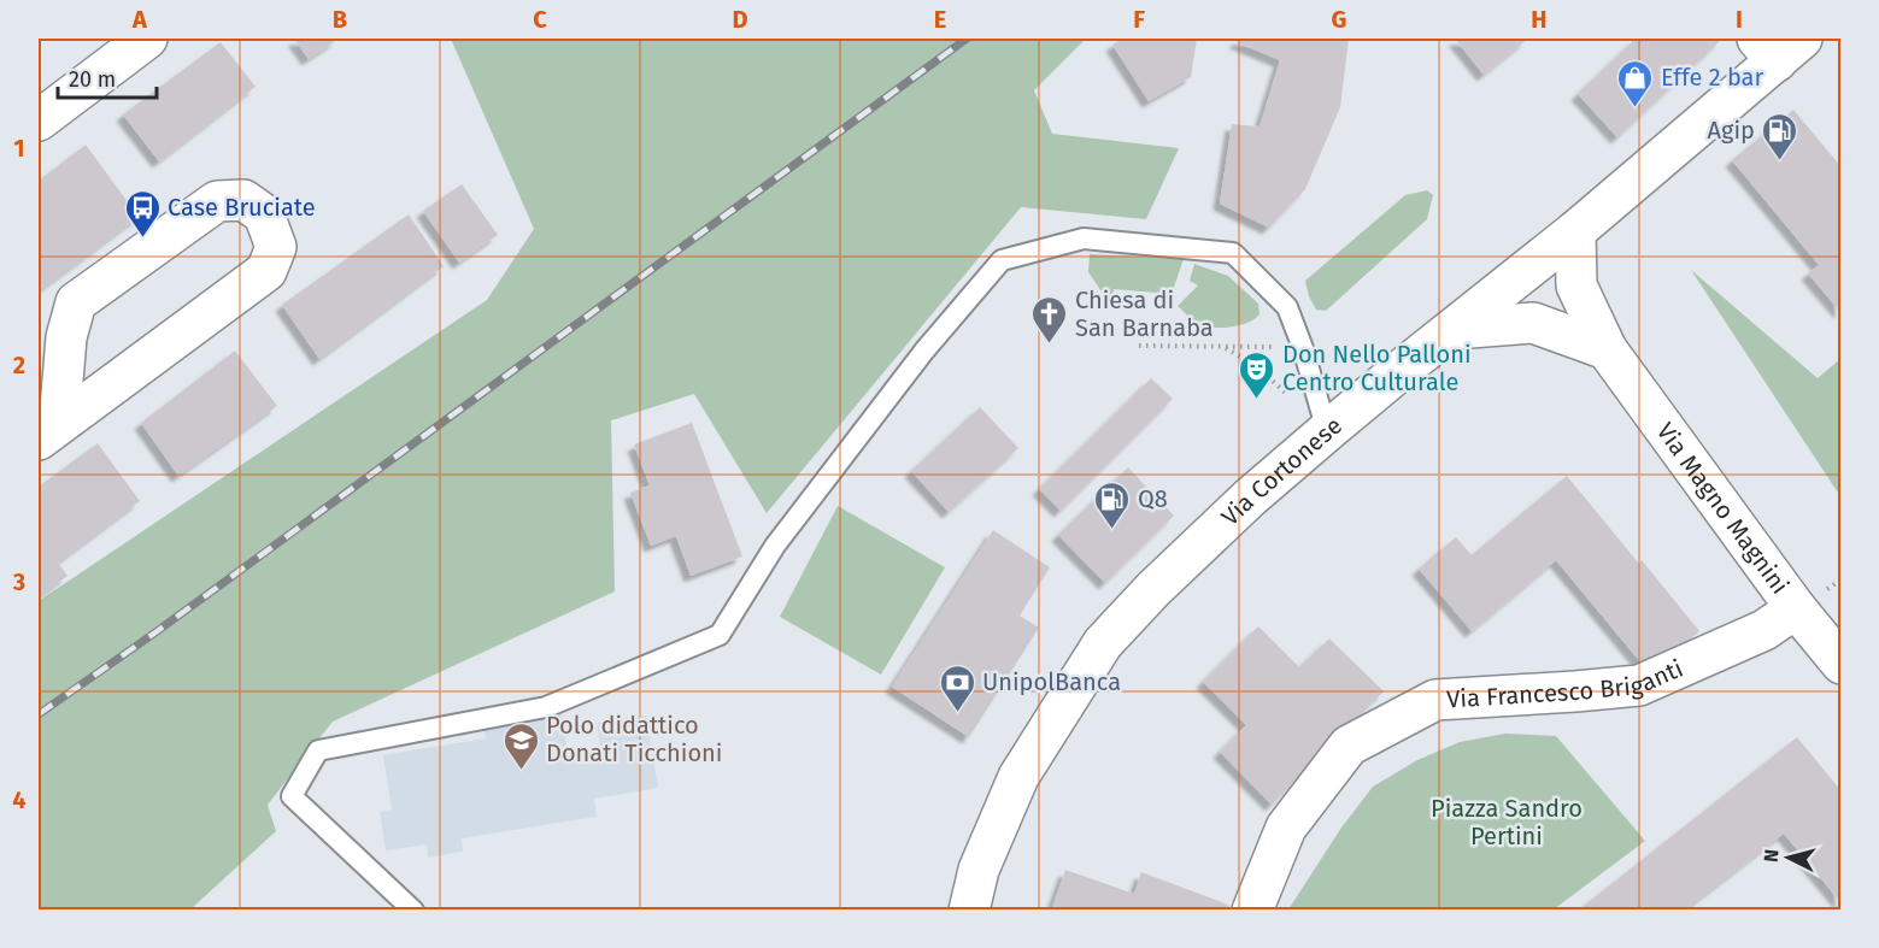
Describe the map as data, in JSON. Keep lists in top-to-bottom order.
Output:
{
  "streets": {
    "street": ["Via Cortonese", "Via Magno Magnini", "Via Francesco Briganti"]
  },
  "crossings": [
    ["Via Cortonese", "Via Magno Magnini"],
    ["Via Magno Magnini", "Via Francesco Briganti"]
  ],
  "parks": ["Piazza Sandro Pertini"],
  "places": {
    "shop": ["Effe 2 bar"],
    "fuel station": ["Agip", "Q8"],
    "bus stop": ["Case Bruciate"],
    "church": ["Chiesa di San Barnaba"],
    "theatre": ["Don Nello Palloni Centro Culturale"],
    "bank": ["UnipolBanca"],
    "school or university": ["Polo didattico Donati Ticchioni"]
  },
  "scale_bar": "20 m",
  "north": "left",
  "grid": {
    "columns": [
      "A",
      "B",
      "C",
      "D",
      "E",
      "F",
      "G",
      "H",
      "I"
    ],
    "rows": [
      "1",
      "2",
      "3",
      "4"
    ]
  }
}
